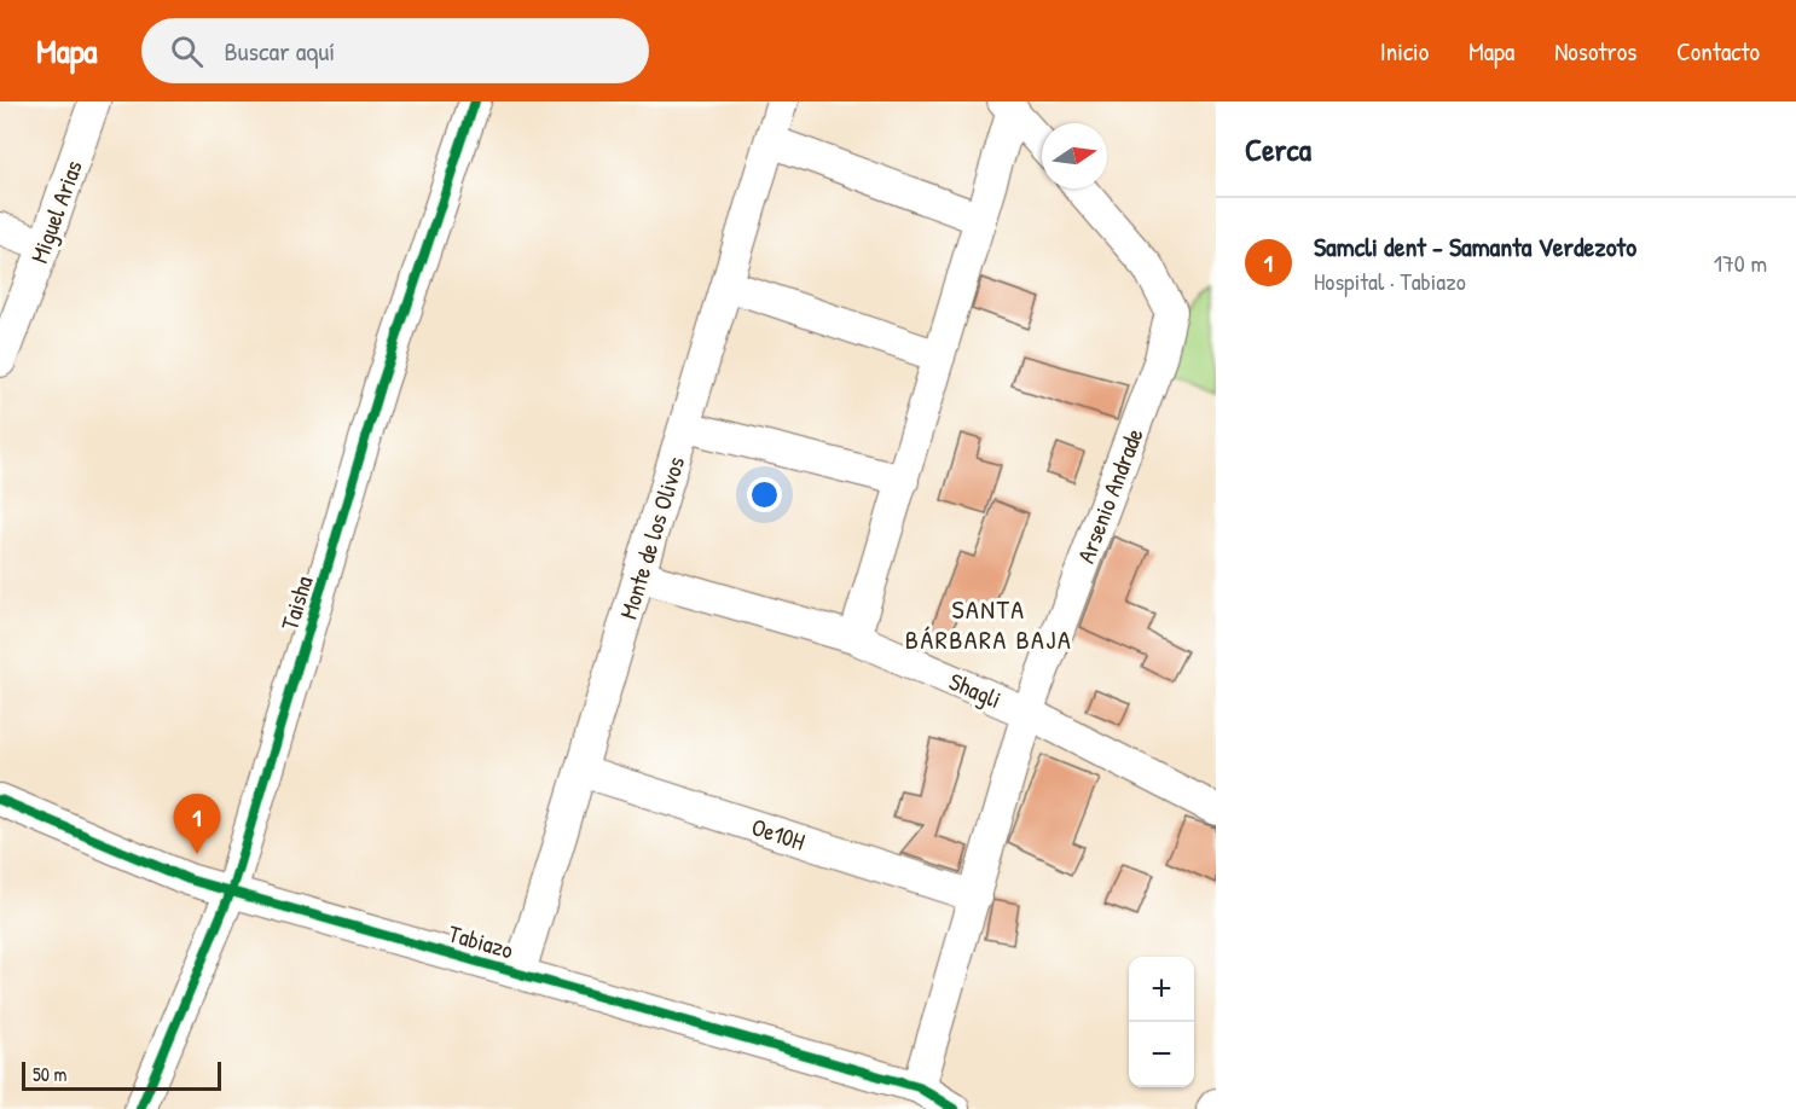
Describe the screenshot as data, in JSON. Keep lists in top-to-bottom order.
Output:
{
  "streets": {
    "street": [
      "Miguel Arias",
      "Arsenio Andrade",
      "Monte de los Olivos",
      "Taisha",
      "Shagli",
      "Oe10H",
      "Tabiazo"
    ]
  },
  "crossings": [
    ["Arsenio Andrade", "Shagli"],
    ["Arsenio Andrade", "Oe10H"],
    ["Arsenio Andrade", "Tabiazo"],
    ["Monte de los Olivos", "Shagli"],
    ["Monte de los Olivos", "Oe10H"],
    ["Monte de los Olivos", "Tabiazo"],
    ["Taisha", "Tabiazo"]
  ],
  "districts": ["SANTA BÁRBARA BAJA"],
  "scale_bar": "50 m",
  "north": "right",
  "page": {
    "header": "Mapa",
    "search": "Buscar aquí",
    "nav": [
      "Inicio",
      "Mapa",
      "Nosotros",
      "Contacto"
    ],
    "heading": "Cerca",
    "list": [
      {
        "mark": "1",
        "name": "Samcli dent - Samanta Verdezoto",
        "note": "Hospital · Tabiazo",
        "value": "170 m"
      }
    ],
    "pins": "1",
    "map_buttons": ["+", "−"],
    "scale": "50 m"
  }
}
